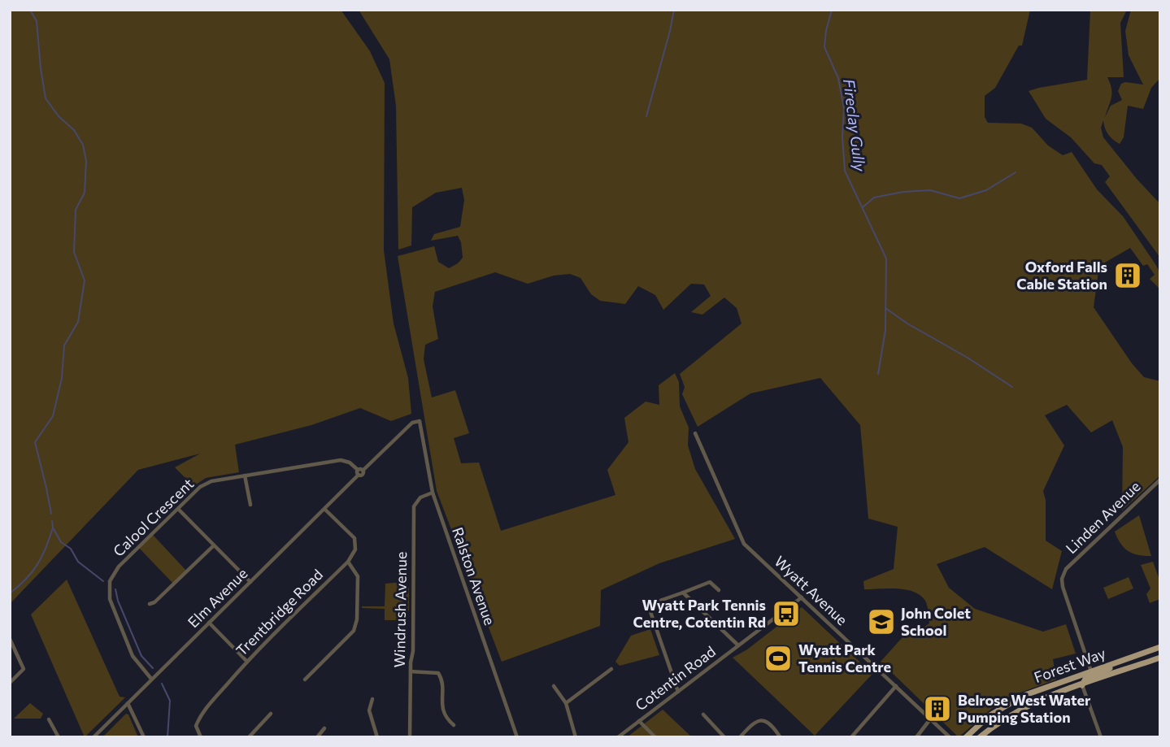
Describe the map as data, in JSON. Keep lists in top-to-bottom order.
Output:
{
  "streets": {
    "main road": ["Forest Way"],
    "street": [
      "Calool Crescent",
      "Linden Avenue",
      "Ralston Avenue",
      "Wyatt Avenue",
      "Elm Avenue",
      "Windrush Avenue",
      "Trentbridge Road",
      "Cotentin Road"
    ]
  },
  "crossings": [
    ["Calool Crescent", "Elm Avenue"],
    ["Linden Avenue", "Forest Way"],
    ["Ralston Avenue", "Elm Avenue"],
    ["Ralston Avenue", "Windrush Avenue"],
    ["Wyatt Avenue", "Cotentin Road"]
  ],
  "water": ["Fireclay Gully"],
  "places": {
    "building": ["Oxford Falls Cable Station", "Belrose West Water Pumping Station"],
    "bus stop": ["Wyatt Park Tennis Centre, Cotentin Rd"],
    "school or university": ["John Colet School"],
    "sports": ["Wyatt Park Tennis Centre"]
  }
}
